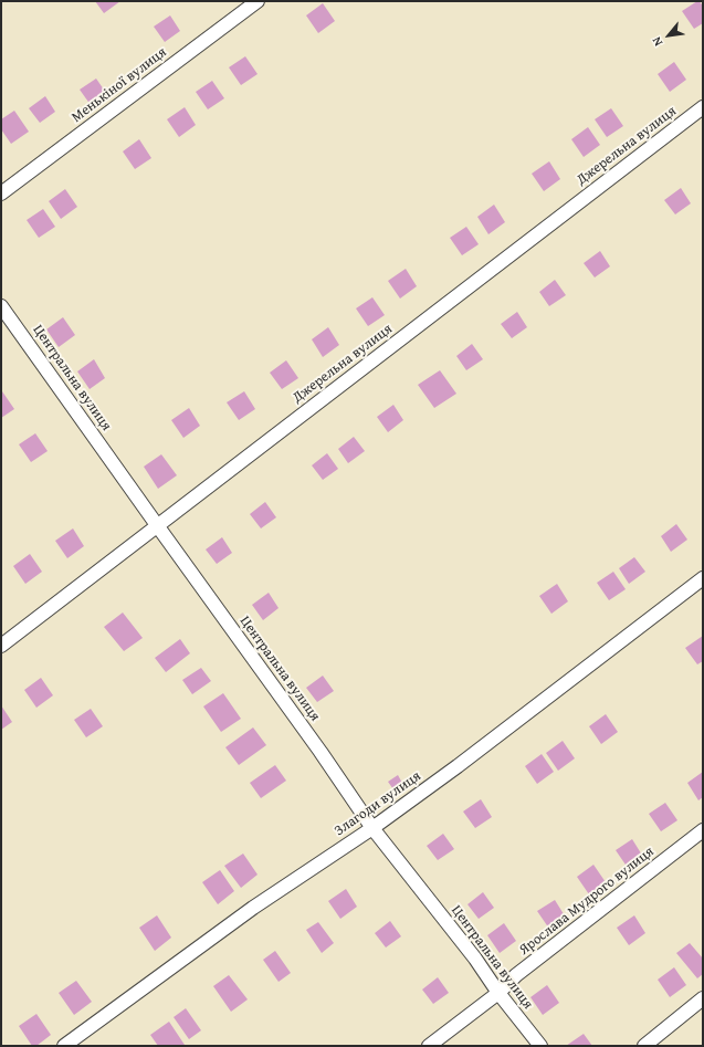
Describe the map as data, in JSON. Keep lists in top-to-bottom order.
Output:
{
  "streets": {
    "street": [
      "Менькіної вулиця",
      "Джерельна вулиця",
      "Центральна вулиця",
      "Злагоди вулиця",
      "Ярослава Мудрого вулиця"
    ]
  },
  "crossings": [
    ["Джерельна вулиця", "Центральна вулиця"],
    ["Центральна вулиця", "Злагоди вулиця"],
    ["Центральна вулиця", "Ярослава Мудрого вулиця"]
  ],
  "north": "bottom left"
}
